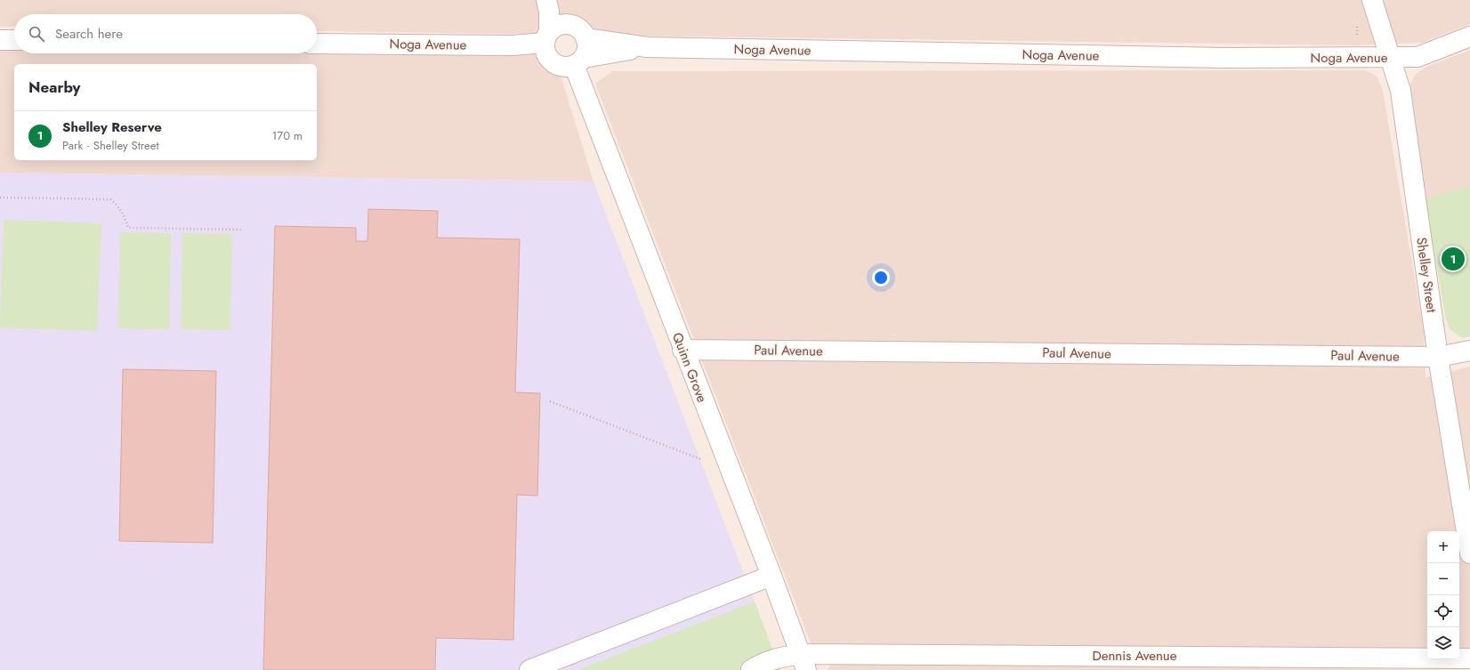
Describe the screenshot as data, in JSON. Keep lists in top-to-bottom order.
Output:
{
  "streets": {
    "street": [
      "Noga Avenue",
      "Shelley Street",
      "Paul Avenue",
      "Quinn Grove",
      "Dennis Avenue"
    ]
  },
  "crossings": [
    ["Noga Avenue", "Shelley Street"],
    ["Noga Avenue", "Quinn Grove"],
    ["Shelley Street", "Paul Avenue"],
    ["Paul Avenue", "Quinn Grove"],
    ["Quinn Grove", "Dennis Avenue"]
  ],
  "page": {
    "search": "Search here",
    "heading": "Nearby",
    "list": [
      {
        "mark": "1",
        "name": "Shelley Reserve",
        "note": "Park · Shelley Street",
        "value": "170 m"
      }
    ],
    "pins": "1",
    "map_buttons": ["+", "−"]
  }
}
